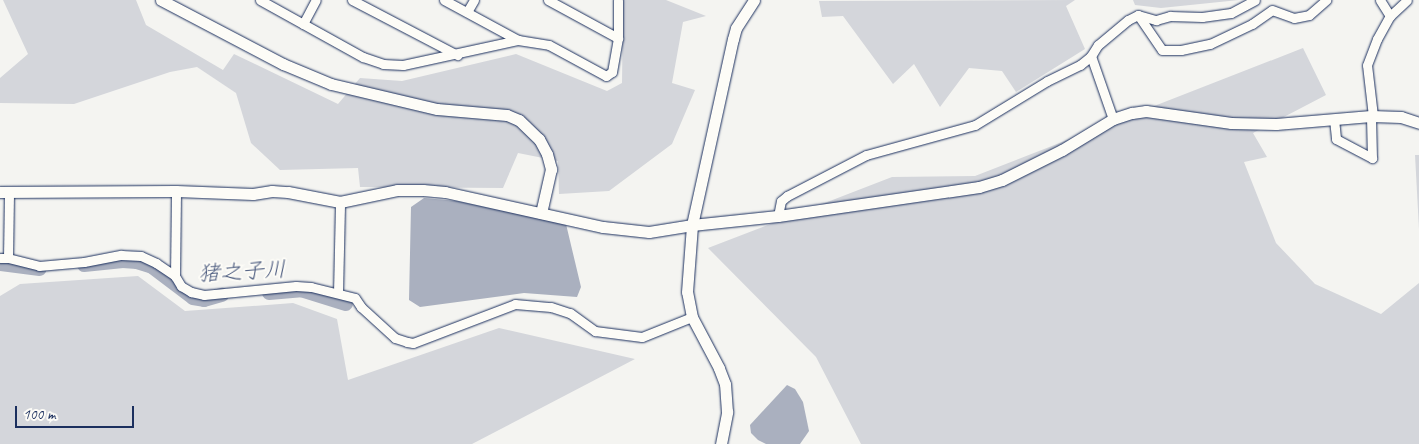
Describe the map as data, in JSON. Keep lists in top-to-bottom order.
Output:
{
  "water": ["猪之子川"],
  "scale_bar": "100 m"
}
